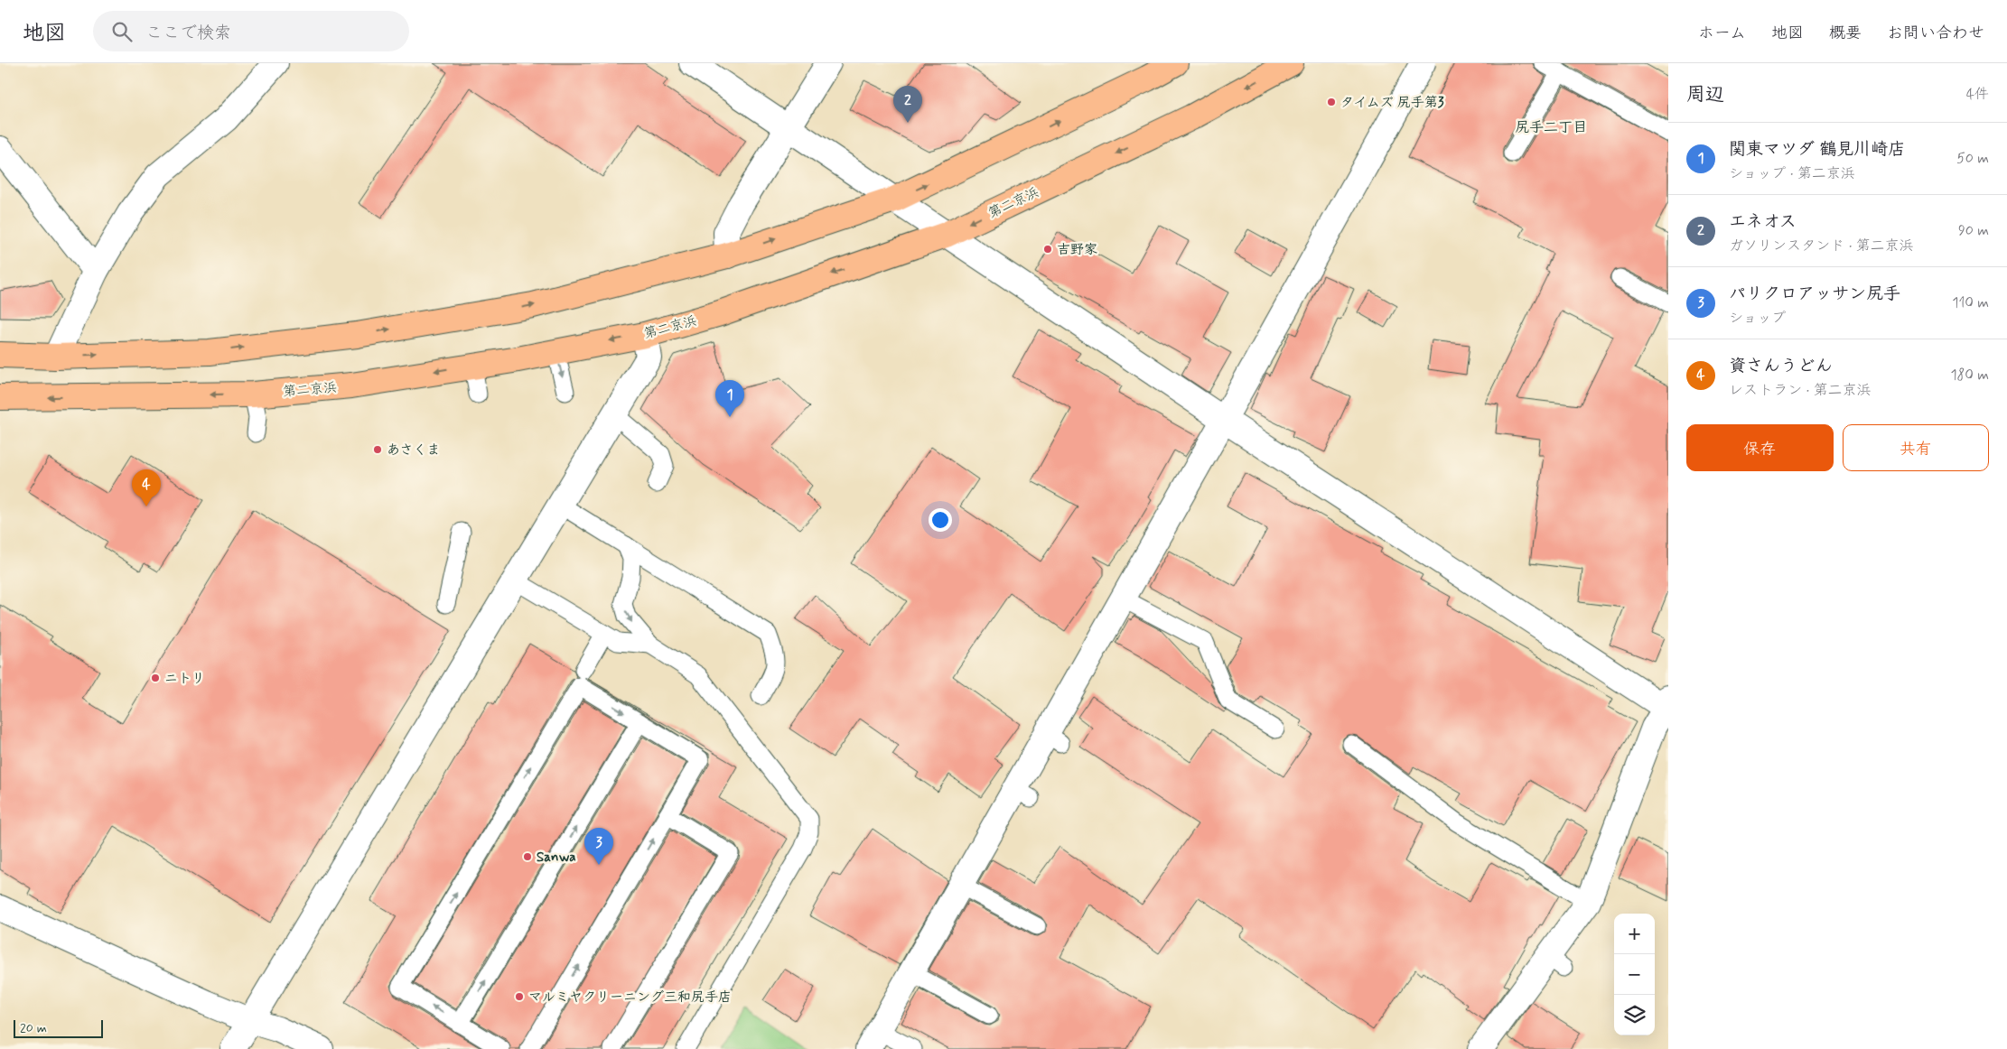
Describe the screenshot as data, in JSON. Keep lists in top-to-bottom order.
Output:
{
  "streets": {
    "highway": ["第二京浜"]
  },
  "districts": ["尻手二丁目"],
  "places": [
    "タイムズ 尻手第3",
    "吉野家",
    "あさくま",
    "ニトリ",
    "Sanwa",
    "マルミヤクリーニング三和尻手店"
  ],
  "scale_bar": "20 m",
  "page": {
    "header": "地図",
    "search": "ここで検索",
    "nav": [
      "ホーム",
      "地図",
      "概要",
      "お問い合わせ"
    ],
    "heading": ["周辺", "4件"],
    "pins": [
      "2",
      "1",
      "4",
      "3"
    ],
    "list": [
      {
        "mark": "1",
        "name": "関東マツダ 鶴見川崎店",
        "note": "ショップ · 第二京浜",
        "value": "50 m"
      },
      {
        "mark": "2",
        "name": "エネオス",
        "note": "ガソリンスタンド · 第二京浜",
        "value": "90 m"
      },
      {
        "mark": "3",
        "name": "パリクロアッサン尻手",
        "note": "ショップ",
        "value": "110 m"
      },
      {
        "mark": "4",
        "name": "資さんうどん",
        "note": "レストラン · 第二京浜",
        "value": "180 m"
      }
    ],
    "buttons": ["保存", "共有"],
    "map_buttons": ["+", "−"],
    "scale": "20 m"
  }
}
